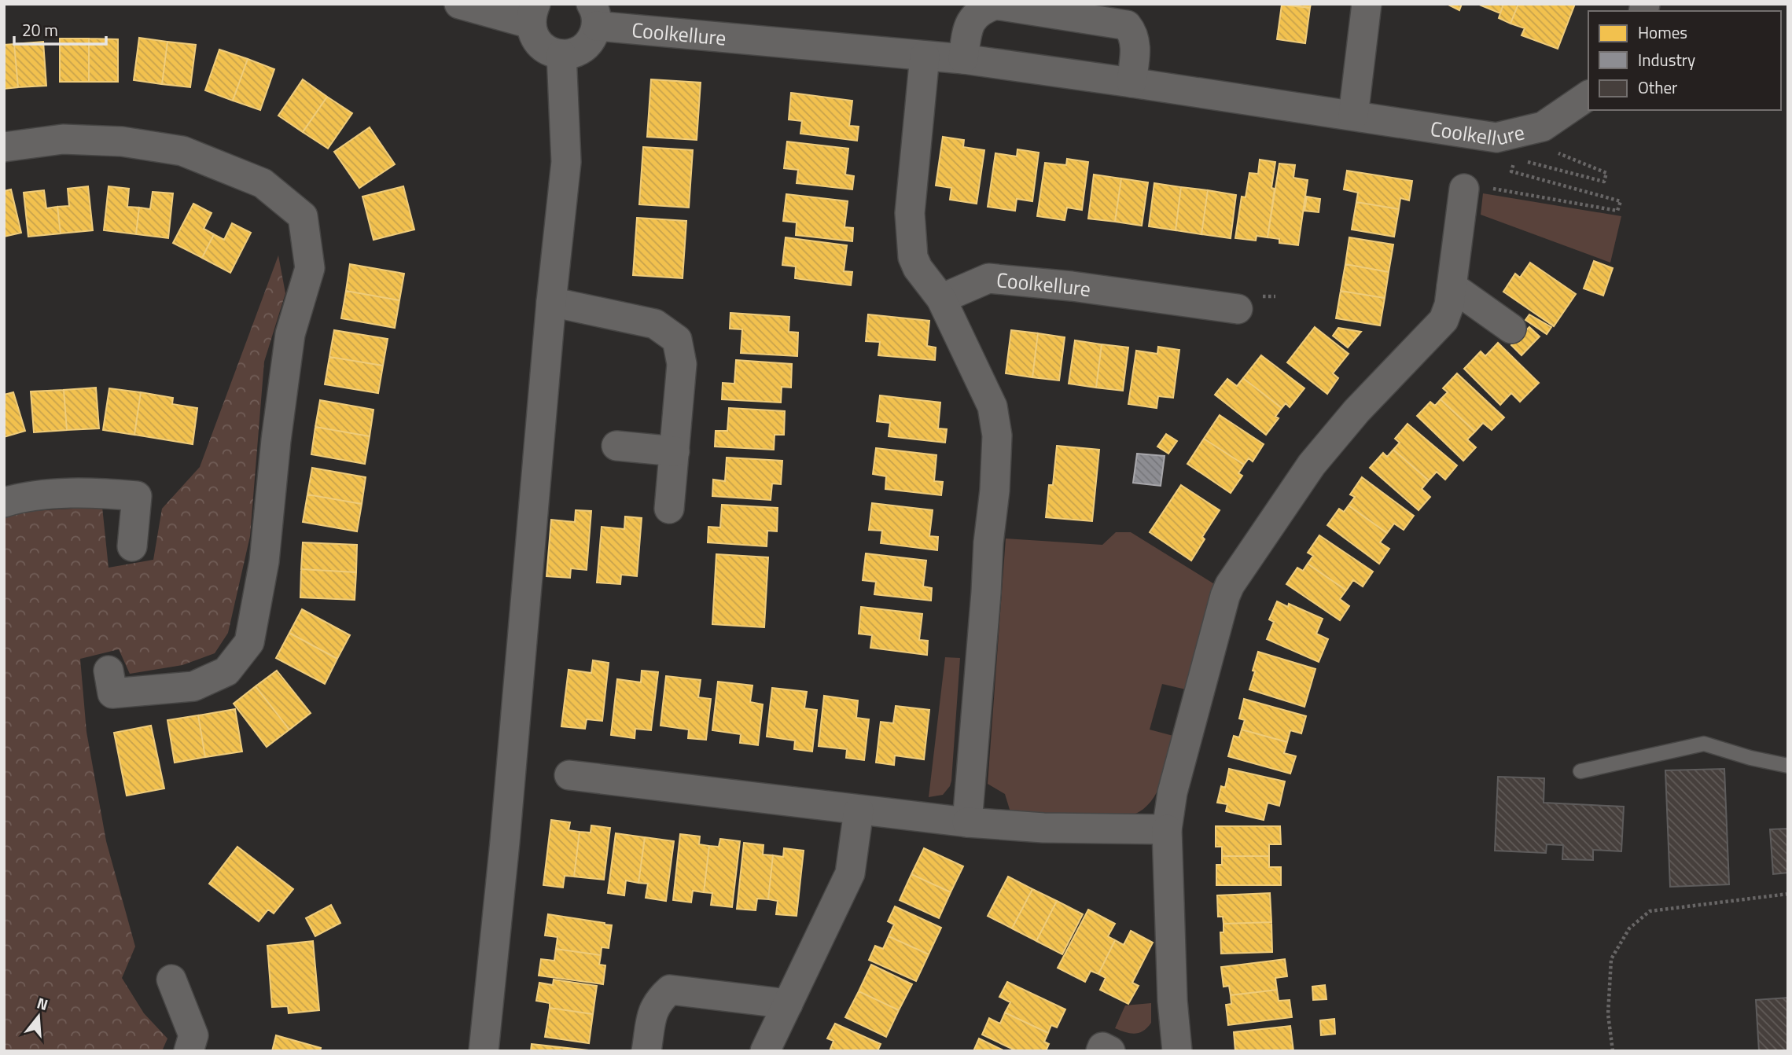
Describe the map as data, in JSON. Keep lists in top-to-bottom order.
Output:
{
  "streets": {
    "street": ["Coolkellure"]
  },
  "legend": ["Homes", "Industry", "Other"],
  "scale_bar": "20 m",
  "north": "top"
}
